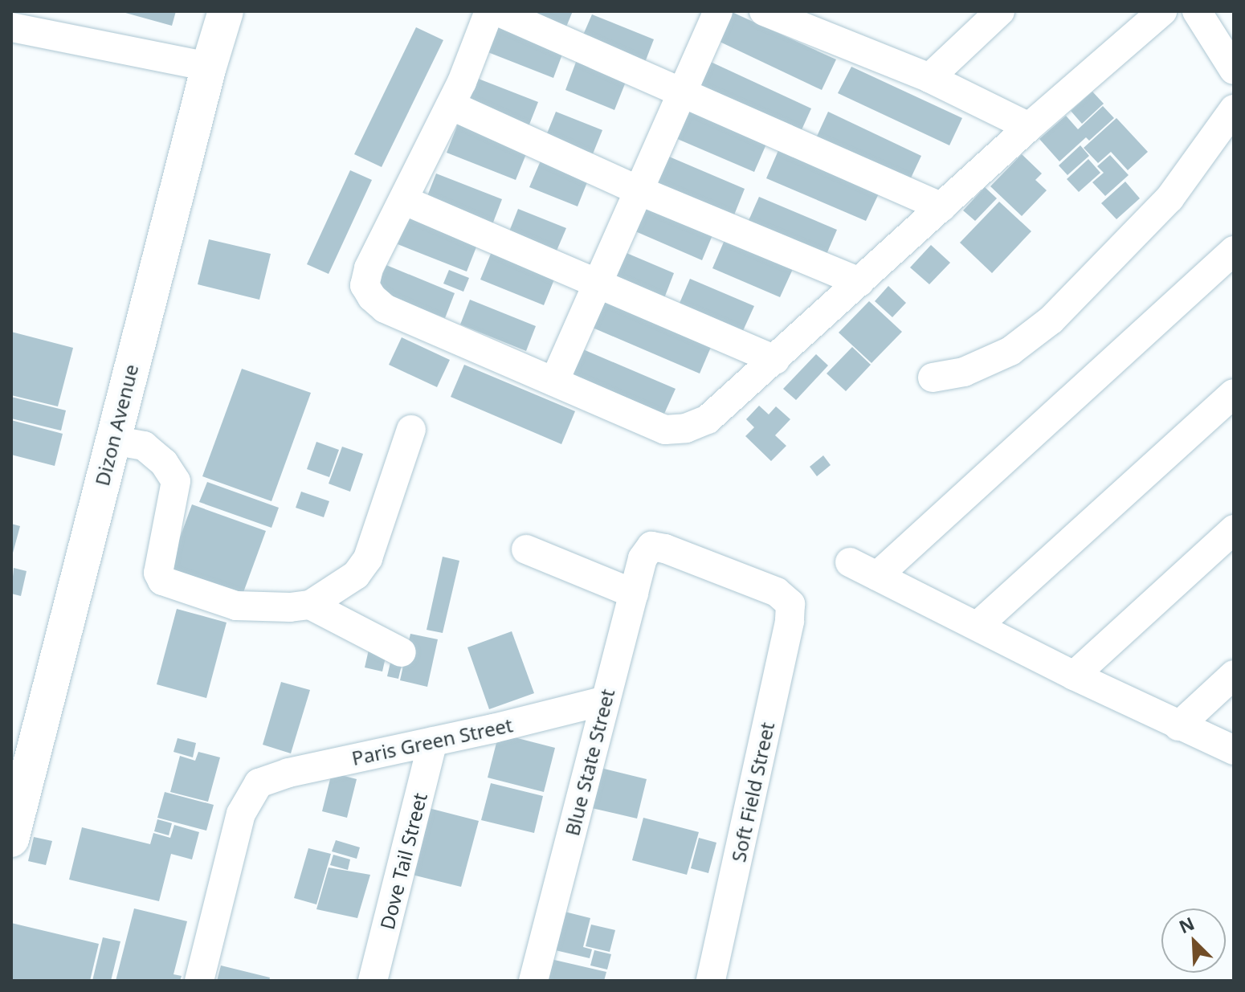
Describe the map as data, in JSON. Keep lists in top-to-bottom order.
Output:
{
  "streets": {
    "street": [
      "Dizon Avenue",
      "Paris Green Street",
      "Blue State Street",
      "Soft Field Street",
      "Dove Tail Street"
    ]
  },
  "crossings": [
    ["Paris Green Street", "Blue State Street"],
    ["Paris Green Street", "Dove Tail Street"],
    ["Blue State Street", "Soft Field Street"]
  ],
  "north": "top left"
}
